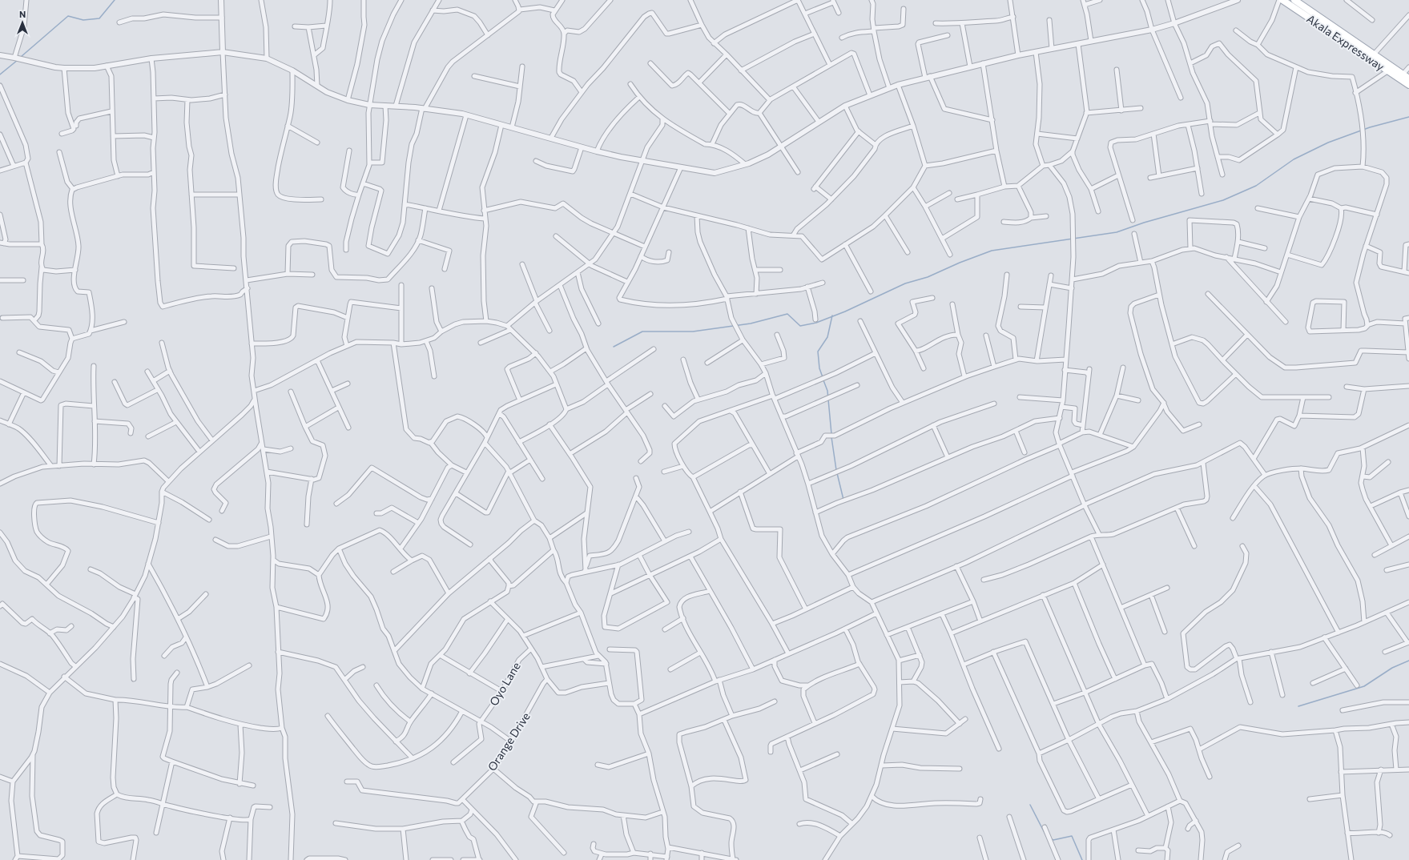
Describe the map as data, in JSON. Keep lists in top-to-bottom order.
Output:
{
  "streets": {
    "main road": ["Akala Expressway"],
    "street": ["Oyo Lane", "Orange Drive"]
  },
  "north": "top"
}
